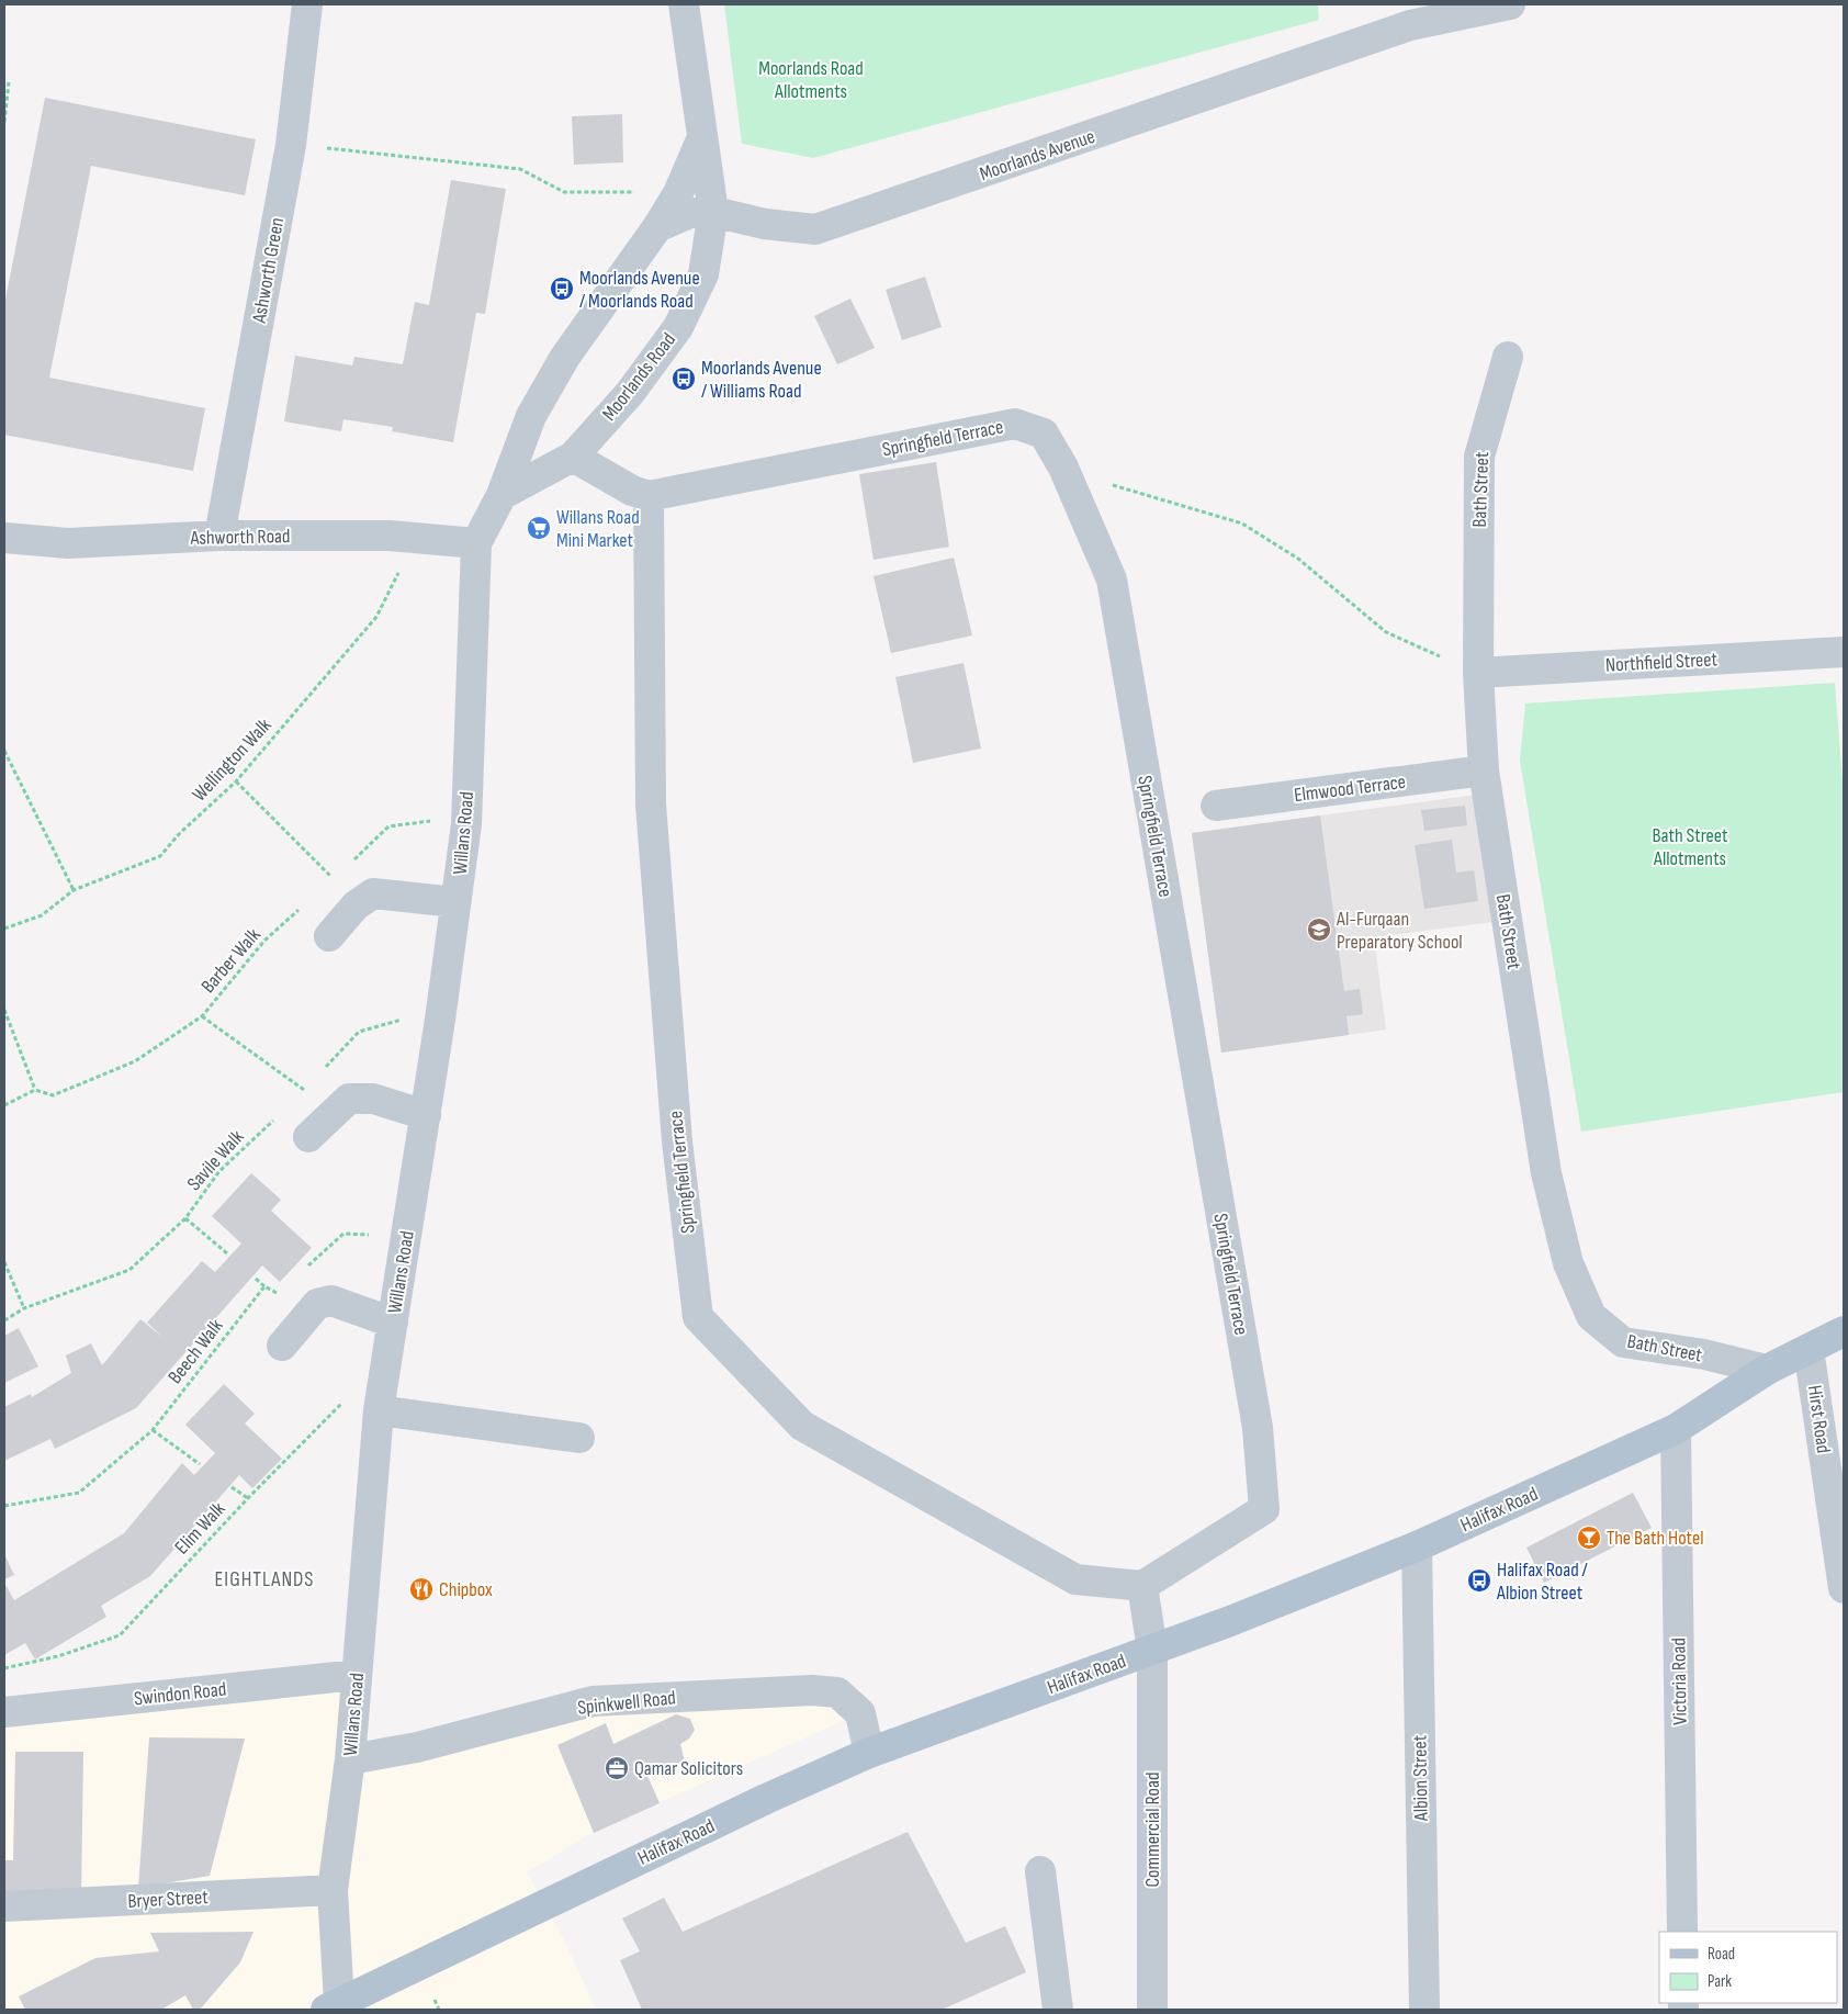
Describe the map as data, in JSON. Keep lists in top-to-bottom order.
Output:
{
  "streets": {
    "main road": ["Halifax Road"],
    "street": [
      "Moorlands Avenue",
      "Ashworth Green",
      "Moorlands Road",
      "Springfield Terrace",
      "Bath Street",
      "Ashworth Road",
      "Northfield Street",
      "Elmwood Terrace",
      "Willans Road",
      "Hirst Road",
      "Victoria Road",
      "Swindon Road",
      "Spinkwell Road",
      "Albion Street",
      "Commercial Road",
      "Bryer Street"
    ],
    "path": [
      "Wellington Walk",
      "Barber Walk",
      "Savile Walk",
      "Beech Walk",
      "Elim Walk"
    ]
  },
  "crossings": [
    ["Moorlands Avenue", "Moorlands Road"],
    ["Ashworth Green", "Ashworth Road"],
    ["Bath Street", "Northfield Street"],
    ["Bath Street", "Elmwood Terrace"],
    ["Bath Street", "Halifax Road"],
    ["Ashworth Road", "Wellington Walk"],
    ["Ashworth Road", "Willans Road"],
    ["Willans Road", "Halifax Road"],
    ["Willans Road", "Swindon Road"],
    ["Willans Road", "Spinkwell Road"],
    ["Willans Road", "Bryer Street"],
    ["Hirst Road", "Halifax Road"],
    ["Halifax Road", "Victoria Road"],
    ["Halifax Road", "Spinkwell Road"],
    ["Halifax Road", "Albion Street"],
    ["Halifax Road", "Commercial Road"]
  ],
  "districts": ["EIGHTLANDS"],
  "parks": ["Moorlands Road Allotments", "Bath Street Allotments"],
  "places": {
    "bus stop": ["Moorlands Avenue / Moorlands Road", "Moorlands Avenue / Williams Road", "Halifax Road / Albion Street"],
    "supermarket": ["Willans Road Mini Market"],
    "school or university": ["Al-Furqaan Preparatory School"],
    "bar": ["The Bath Hotel"],
    "restaurant": ["Chipbox"],
    "office": ["Qamar Solicitors"]
  },
  "legend": ["Road", "Park"]
}
